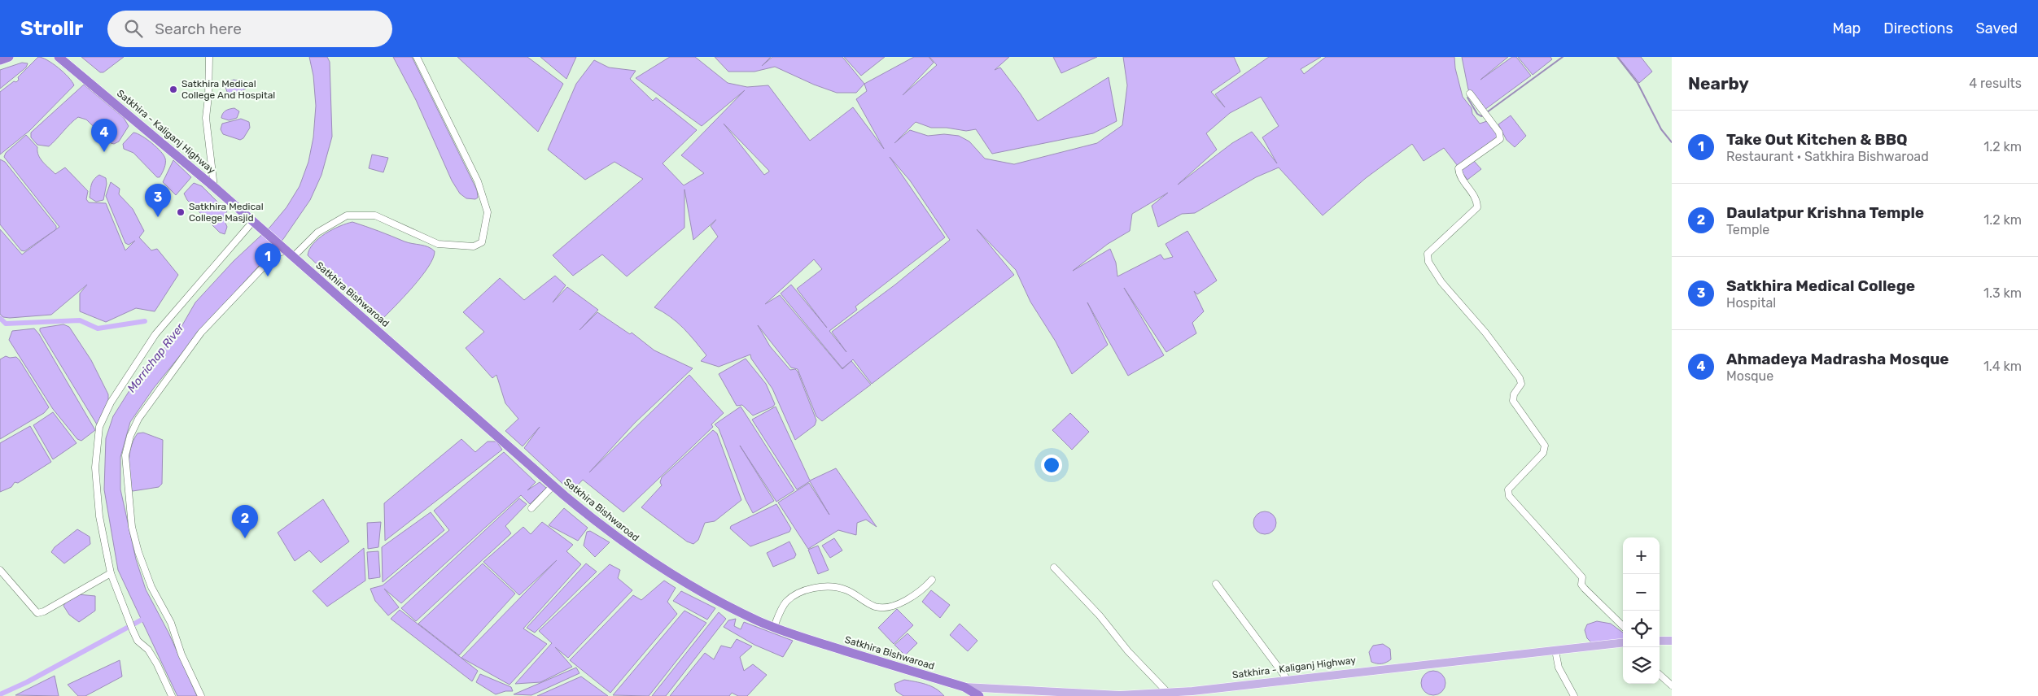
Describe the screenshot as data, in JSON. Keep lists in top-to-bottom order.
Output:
{
  "streets": {
    "highway": ["Satkhira - Kaliganj Highway", "Satkhira Bishwaroad"]
  },
  "crossings": [
    ["Satkhira - Kaliganj Highway", "Satkhira Bishwaroad"]
  ],
  "water": ["Morrichap River"],
  "places": ["Satkhira Medical College And Hospital", "Satkhira Medical College Masjid"],
  "page": {
    "header": "Strollr",
    "search": "Search here",
    "nav": ["Map", "Directions", "Saved"],
    "heading": ["Nearby", "4 results"],
    "list": [
      {
        "mark": "1",
        "name": "Take Out Kitchen & BBQ",
        "note": "Restaurant · Satkhira Bishwaroad",
        "value": "1.2 km"
      },
      {
        "mark": "2",
        "name": "Daulatpur Krishna Temple",
        "note": "Temple",
        "value": "1.2 km"
      },
      {
        "mark": "3",
        "name": "Satkhira Medical College",
        "note": "Hospital",
        "value": "1.3 km"
      },
      {
        "mark": "4",
        "name": "Ahmadeya Madrasha Mosque",
        "note": "Mosque",
        "value": "1.4 km"
      }
    ],
    "pins": [
      "4",
      "3",
      "1",
      "2"
    ],
    "map_buttons": ["+", "−"]
  }
}
